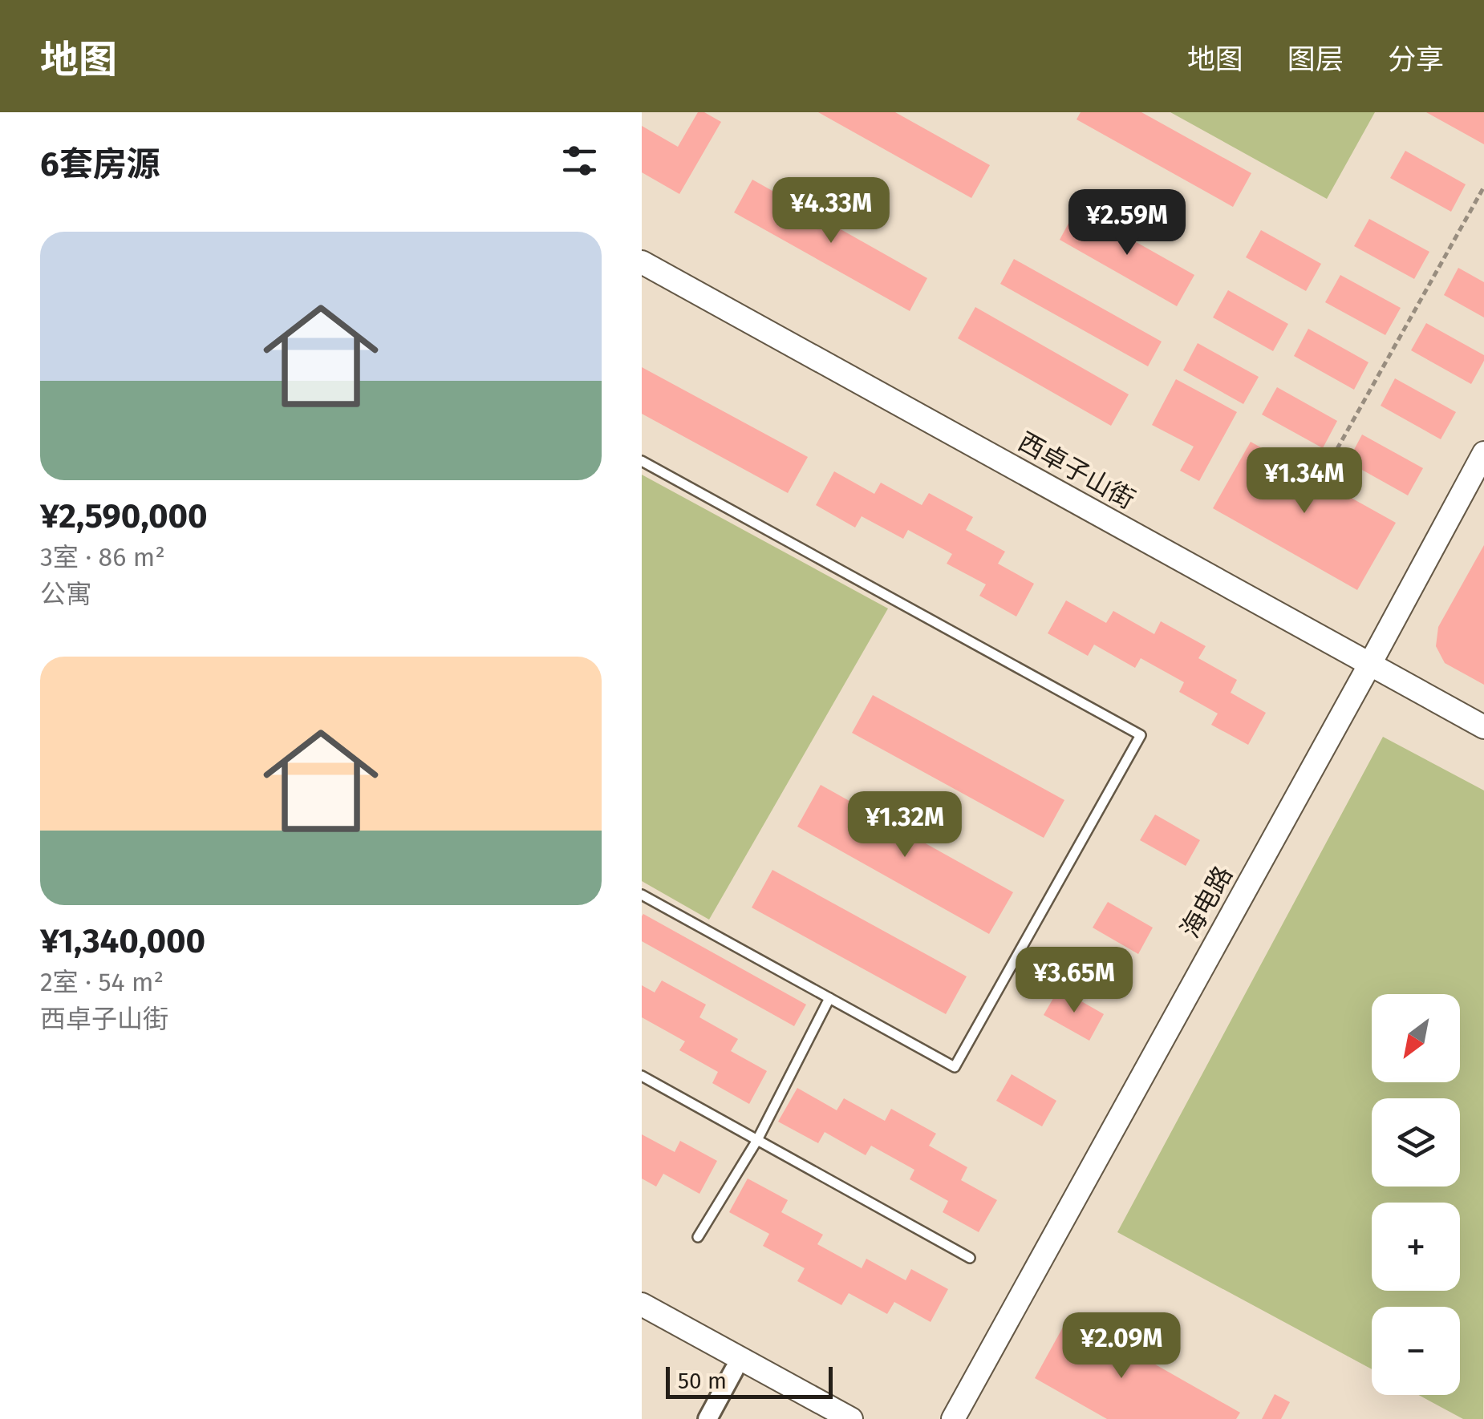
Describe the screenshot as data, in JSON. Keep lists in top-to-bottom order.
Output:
{
  "streets": {
    "street": ["西卓子山街", "海电路"]
  },
  "crossings": [
    ["西卓子山街", "海电路"]
  ],
  "scale_bar": "50 m",
  "north": "bottom left",
  "page": {
    "header": "地图",
    "nav": ["地图", "图层", "分享"],
    "heading": "6套房源",
    "price": [
      "¥4.33M",
      "¥2.59M",
      "¥1.34M",
      "¥1.32M",
      "¥3.65M",
      "¥2.09M"
    ],
    "list": [
      {
        "name": "¥2,590,000",
        "note": "3室 · 86 m² · 公寓"
      },
      {
        "name": "¥1,340,000",
        "note": "2室 · 54 m² · 西卓子山街"
      }
    ],
    "map_buttons": ["+", "−"],
    "scale": "50 m"
  }
}
